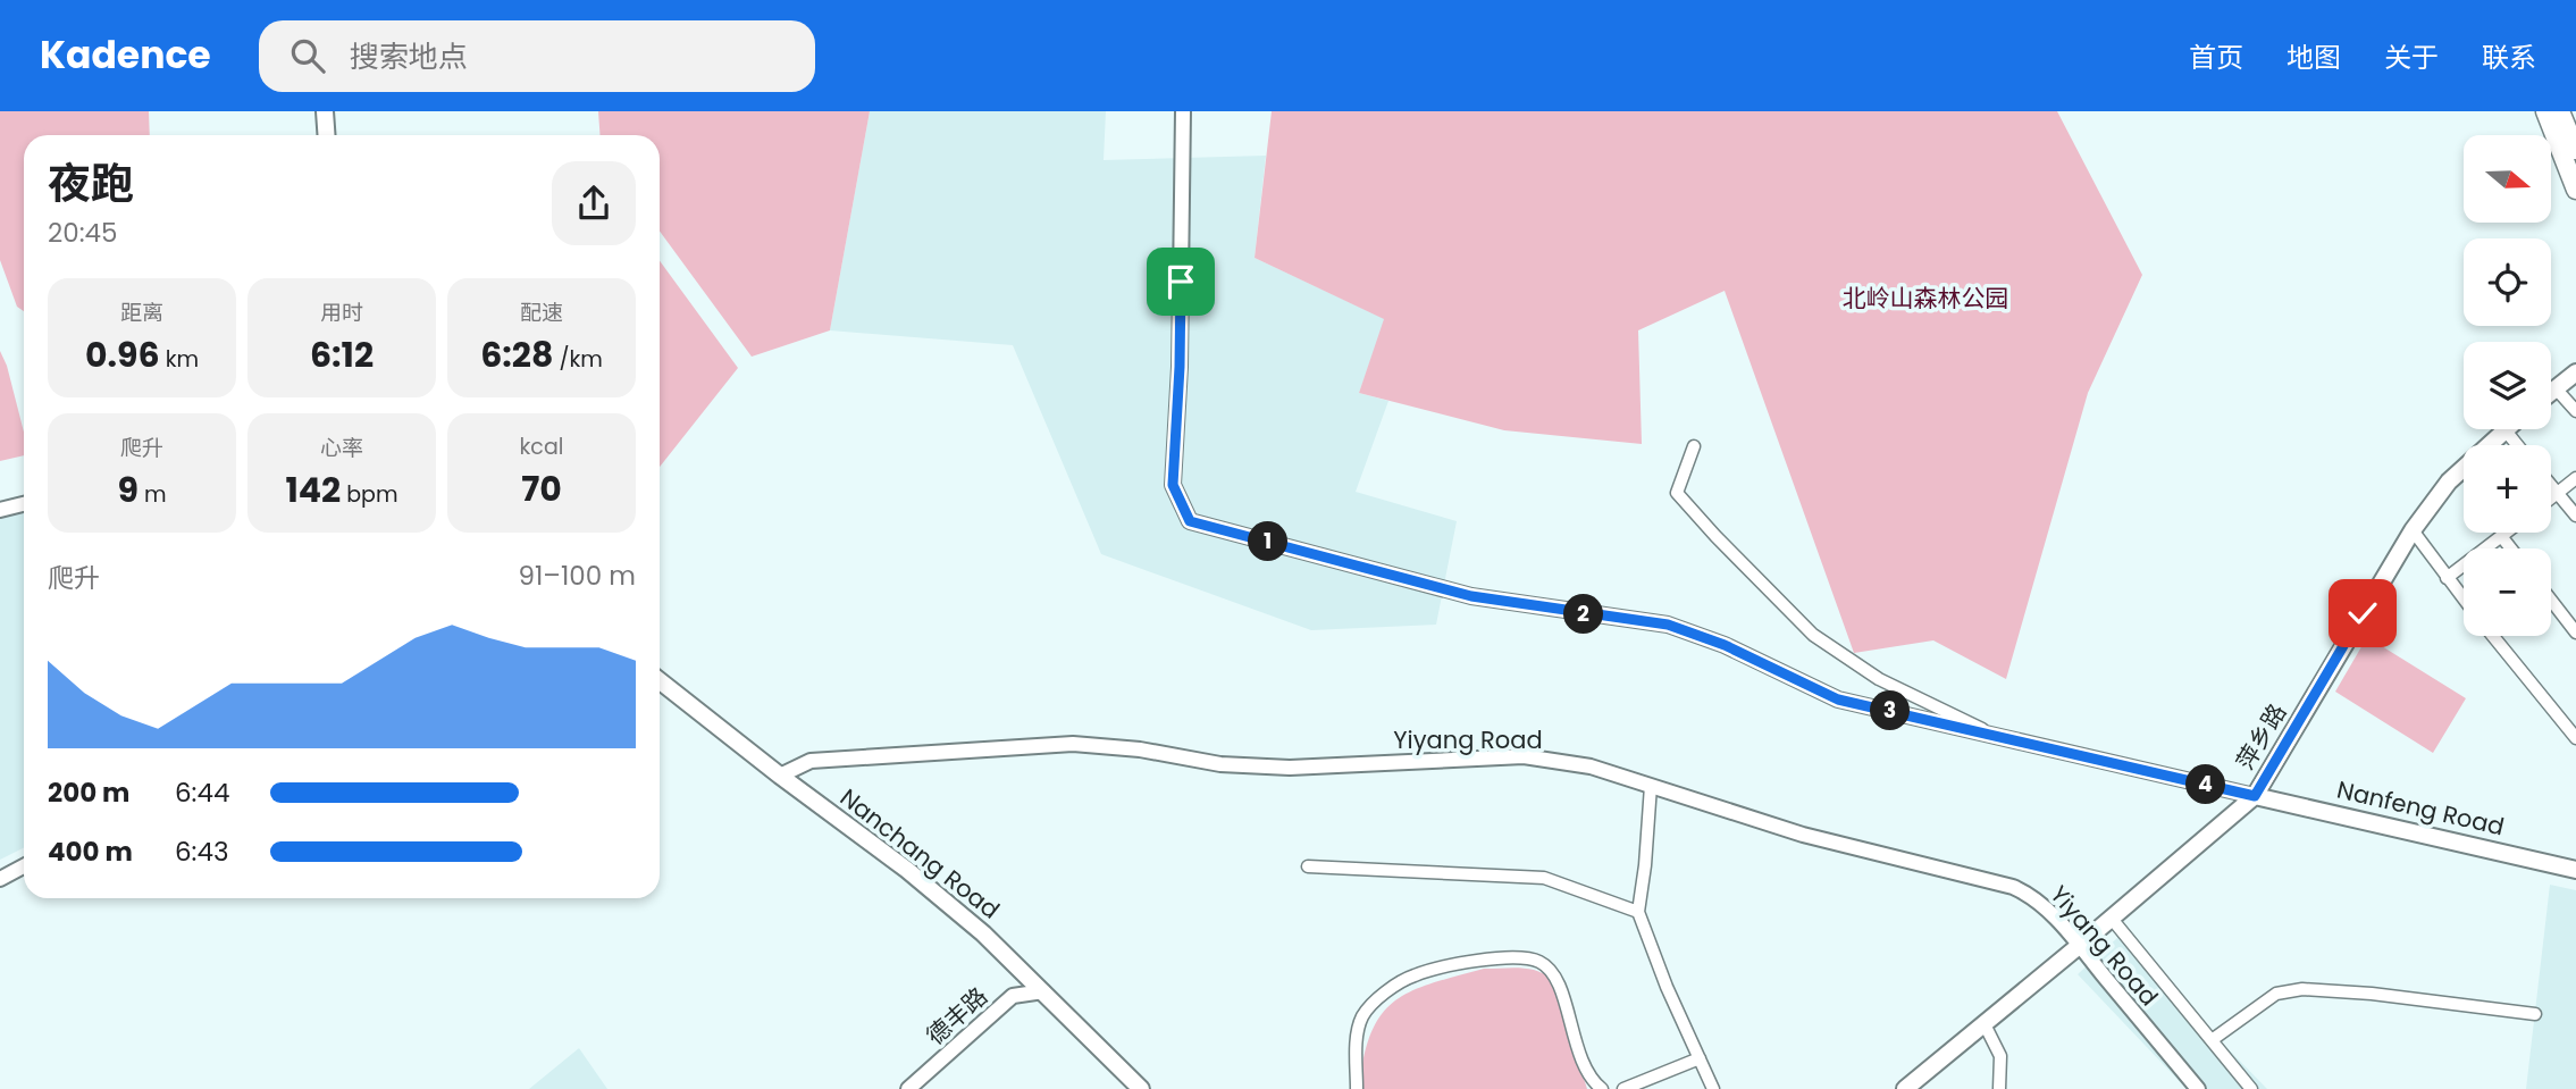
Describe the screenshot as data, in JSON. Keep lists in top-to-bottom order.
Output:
{
  "streets": {
    "main road": ["萍乡路", "Nanfeng Road", "Nanchang Road"],
    "street": ["Yiyang Road", "德丰路"]
  },
  "crossings": [
    ["萍乡路", "Yiyang Road"],
    ["萍乡路", "Nanfeng Road"],
    ["Yiyang Road", "Nanchang Road"],
    ["Nanchang Road", "德丰路"]
  ],
  "parks": ["北岭山森林公园"],
  "north": "right",
  "page": {
    "header": "Kadence",
    "search": "搜索地点",
    "nav": [
      "首页",
      "地图",
      "关于",
      "联系"
    ],
    "map_buttons": ["+", "−"],
    "heading": ["夜跑", "20:45"],
    "stats": [
      ["距离", "0.96 km"],
      ["用时", "6:12"],
      ["配速", "6:28 /km"],
      ["爬升", "9 m"],
      ["心率", "142 bpm"],
      ["kcal", "70"]
    ],
    "pins": [
      "1",
      "2",
      "3",
      "4"
    ],
    "chart": ["爬升", "91–100 m"],
    "list": [
      {
        "name": "200 m",
        "note": "6:44"
      },
      {
        "name": "400 m",
        "note": "6:43"
      }
    ]
  }
}
